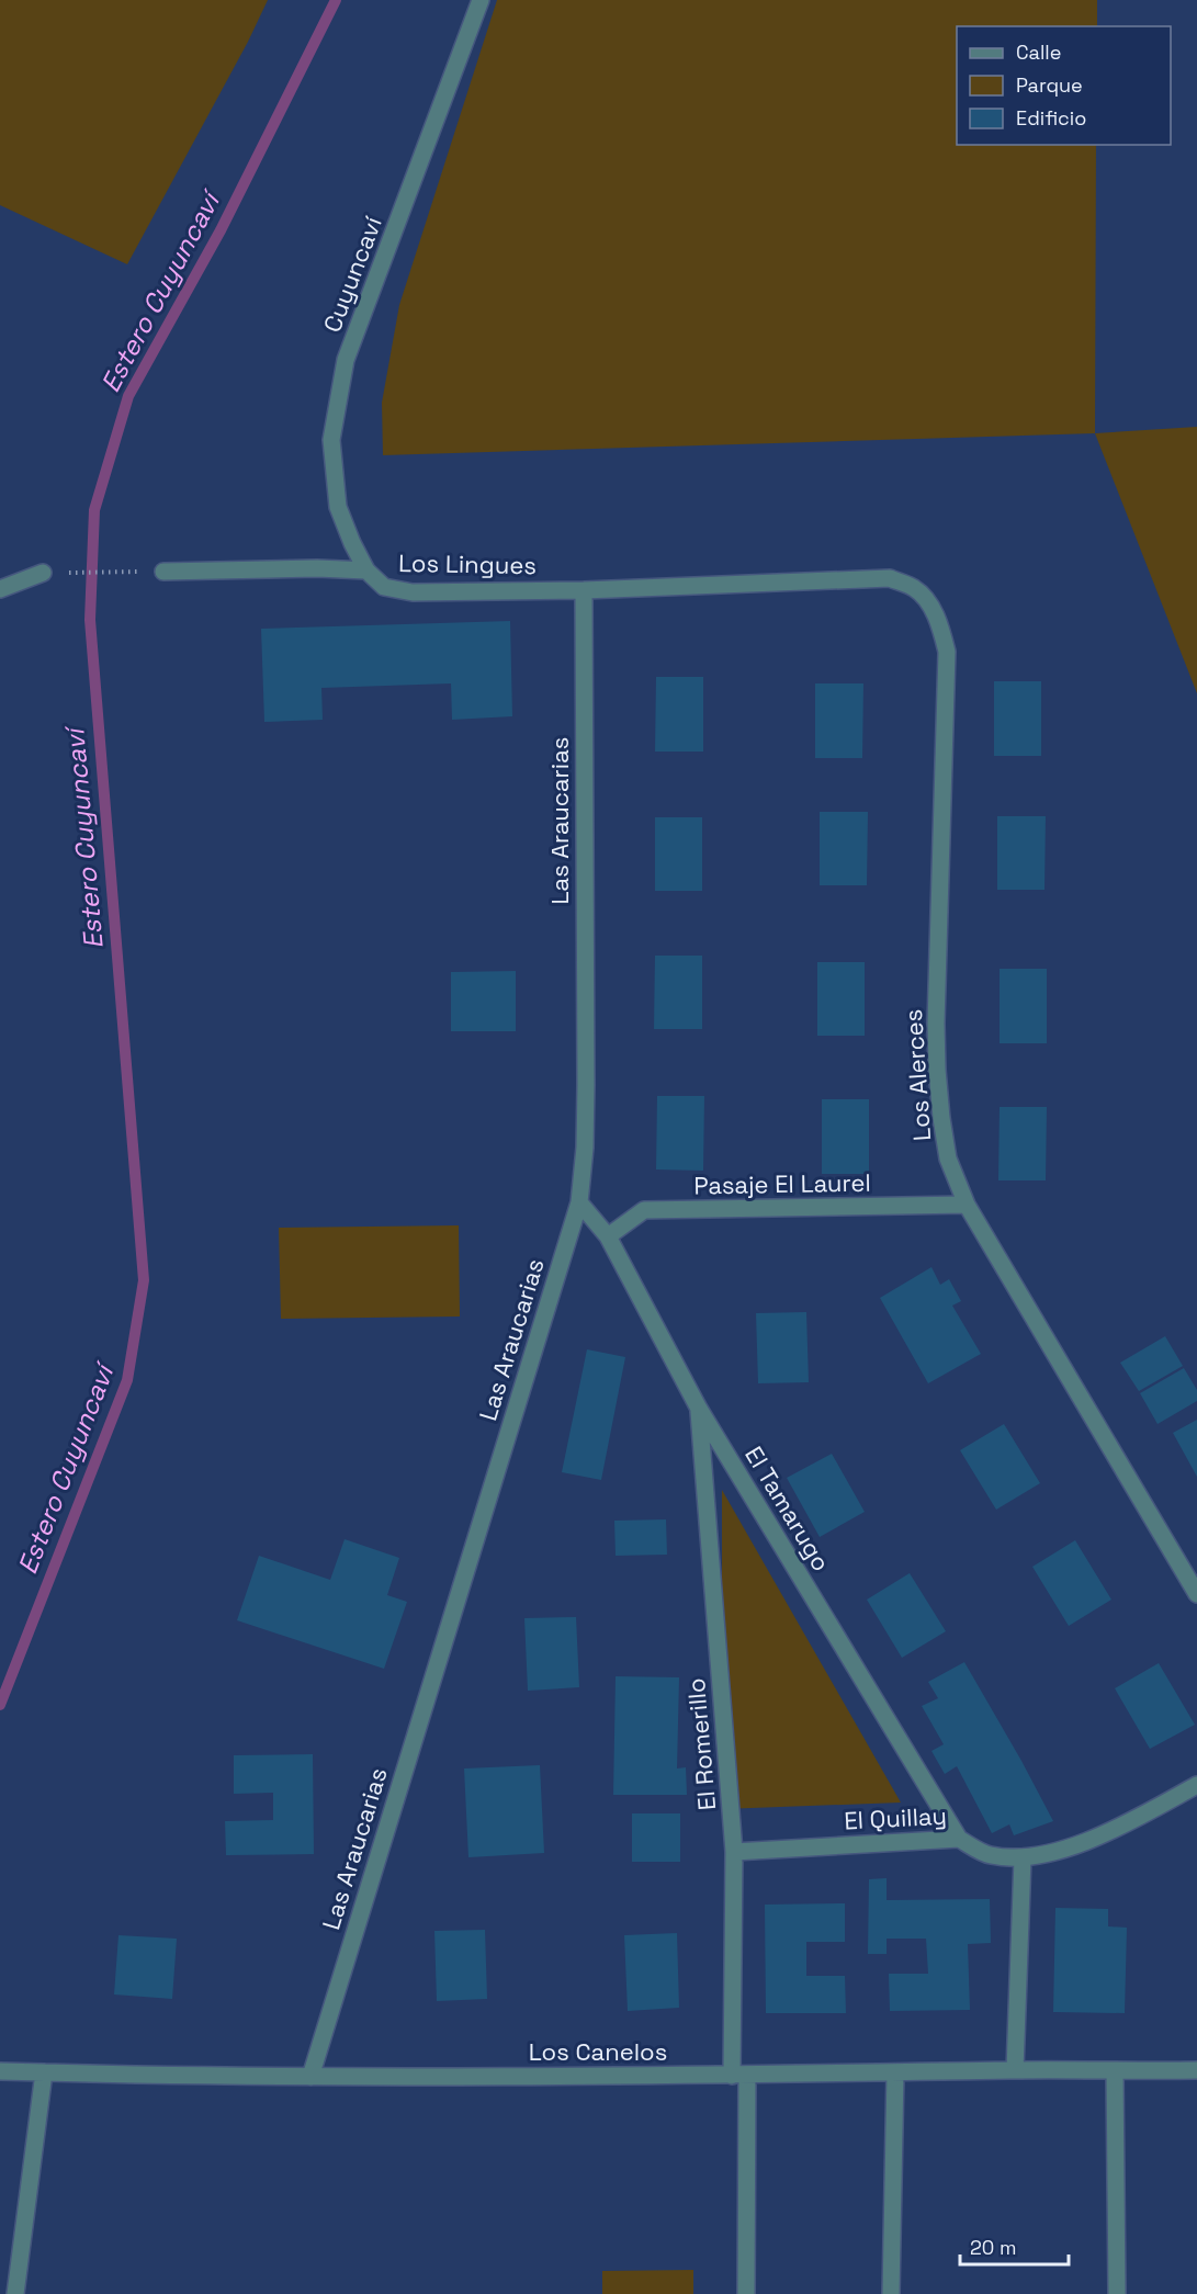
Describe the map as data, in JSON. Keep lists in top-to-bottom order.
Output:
{
  "streets": {
    "street": [
      "Cuyuncaví",
      "Los Lingues",
      "Las Araucarias",
      "Los Alerces",
      "Pasaje El Laurel",
      "El Tamarugo",
      "El Romerillo",
      "El Quillay",
      "Los Canelos"
    ]
  },
  "crossings": [
    ["Cuyuncaví", "Los Lingues"],
    ["Los Lingues", "Las Araucarias"],
    ["Los Lingues", "Los Alerces"],
    ["Las Araucarias", "El Tamarugo"],
    ["Las Araucarias", "Los Canelos"],
    ["Los Alerces", "Pasaje El Laurel"],
    ["Pasaje El Laurel", "El Tamarugo"],
    ["El Tamarugo", "El Romerillo"],
    ["El Tamarugo", "El Quillay"],
    ["El Romerillo", "El Quillay"],
    ["El Romerillo", "Los Canelos"]
  ],
  "water": ["Estero Cuyuncaví"],
  "legend": ["Calle", "Parque", "Edificio"],
  "scale_bar": "20 m"
}
